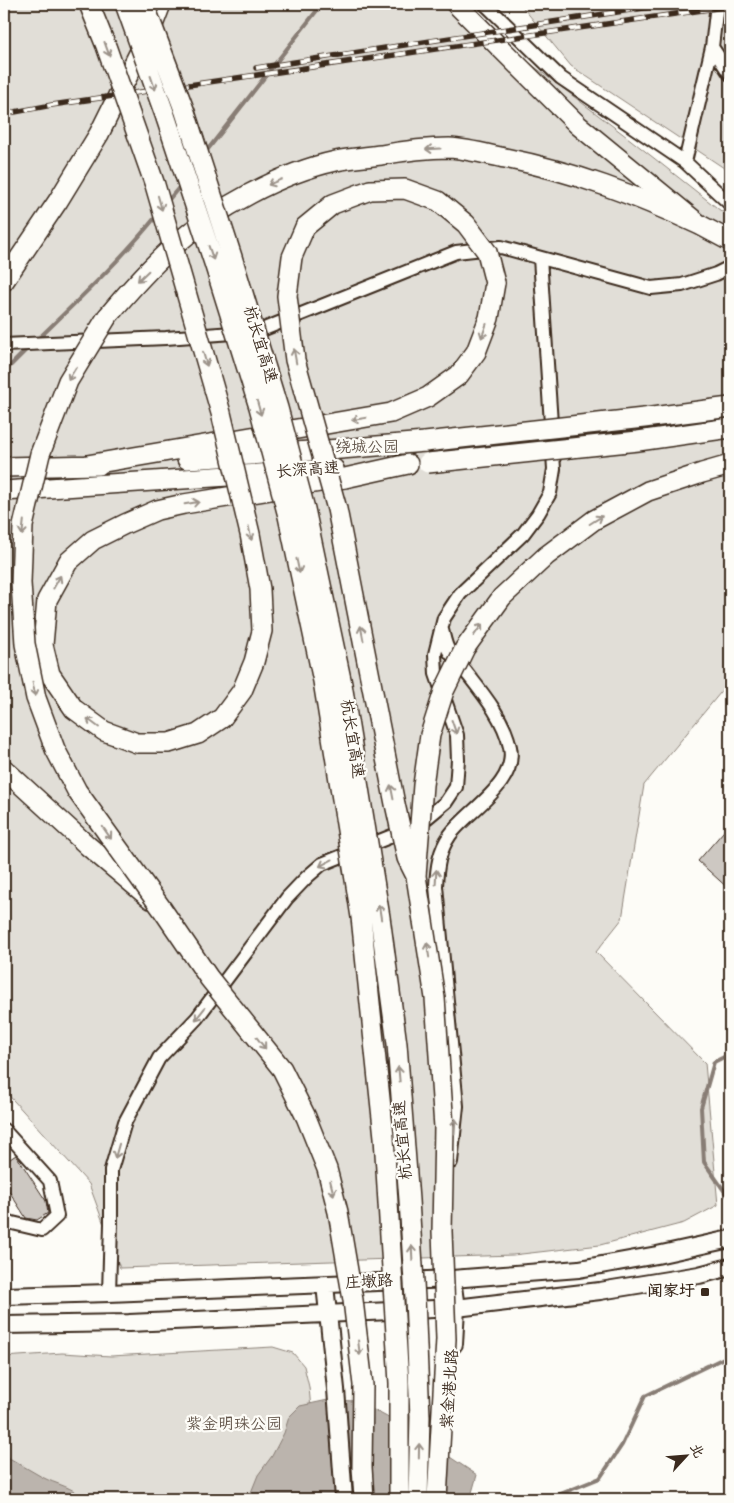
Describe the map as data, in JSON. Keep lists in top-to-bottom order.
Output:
{
  "streets": {
    "highway": ["杭长宜高速", "长深高速"],
    "main road": ["庄墩路", "紫金港北路"]
  },
  "crossings": [
    ["庄墩路", "紫金港北路"]
  ],
  "parks": ["绕城公园", "紫金明珠公园"],
  "places": {
    "transit": ["闻家圩"]
  },
  "north": "top right"
}
